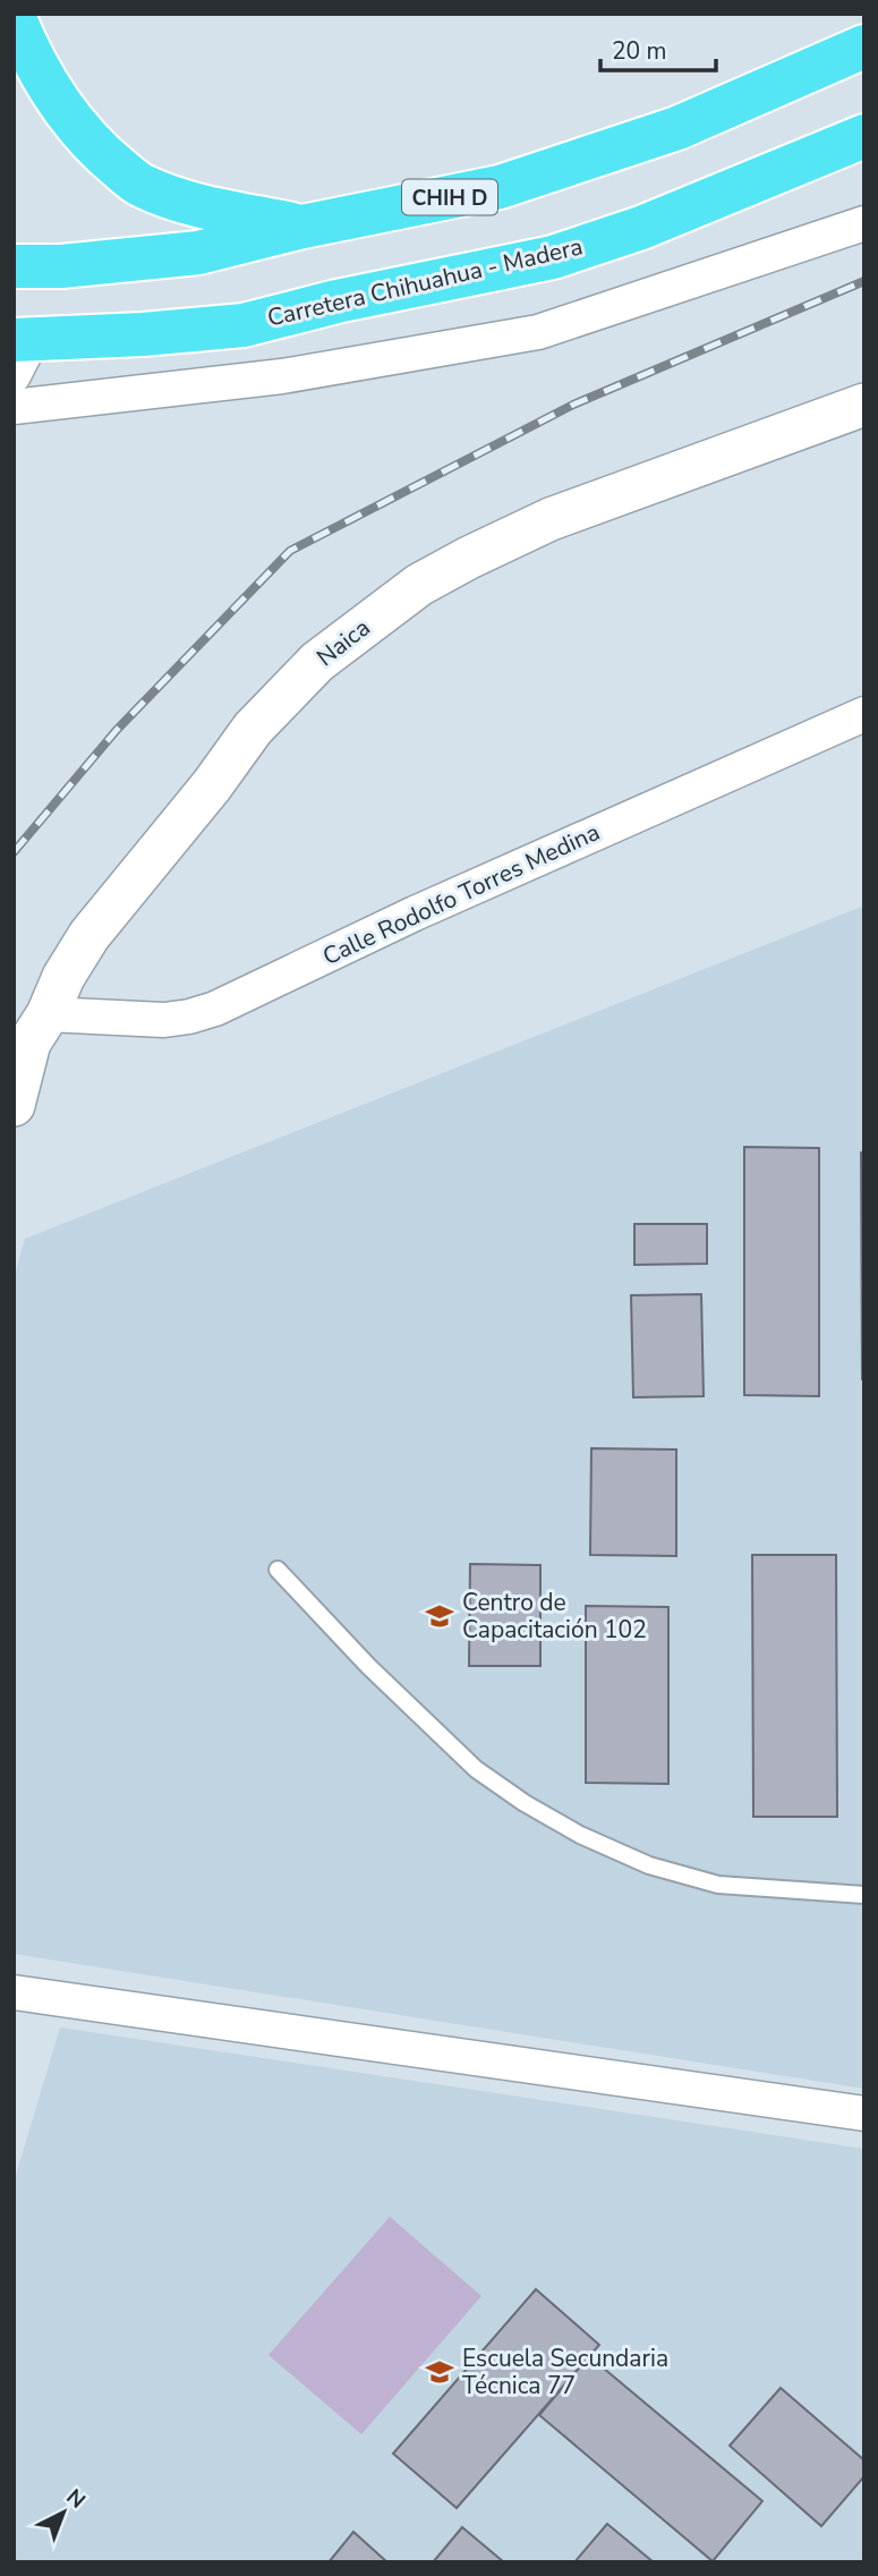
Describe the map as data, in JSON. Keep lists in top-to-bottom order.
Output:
{
  "streets": {
    "highway": ["CHIH D", "Carretera Chihuahua - Madera"],
    "street": ["Naica", "Calle Rodolfo Torres Medina"]
  },
  "crossings": [
    ["Naica", "Calle Rodolfo Torres Medina"]
  ],
  "places": {
    "school or university": ["Centro de Capacitación 102", "Escuela Secundaria Técnica 77"]
  },
  "scale_bar": "20 m",
  "north": "top right"
}
